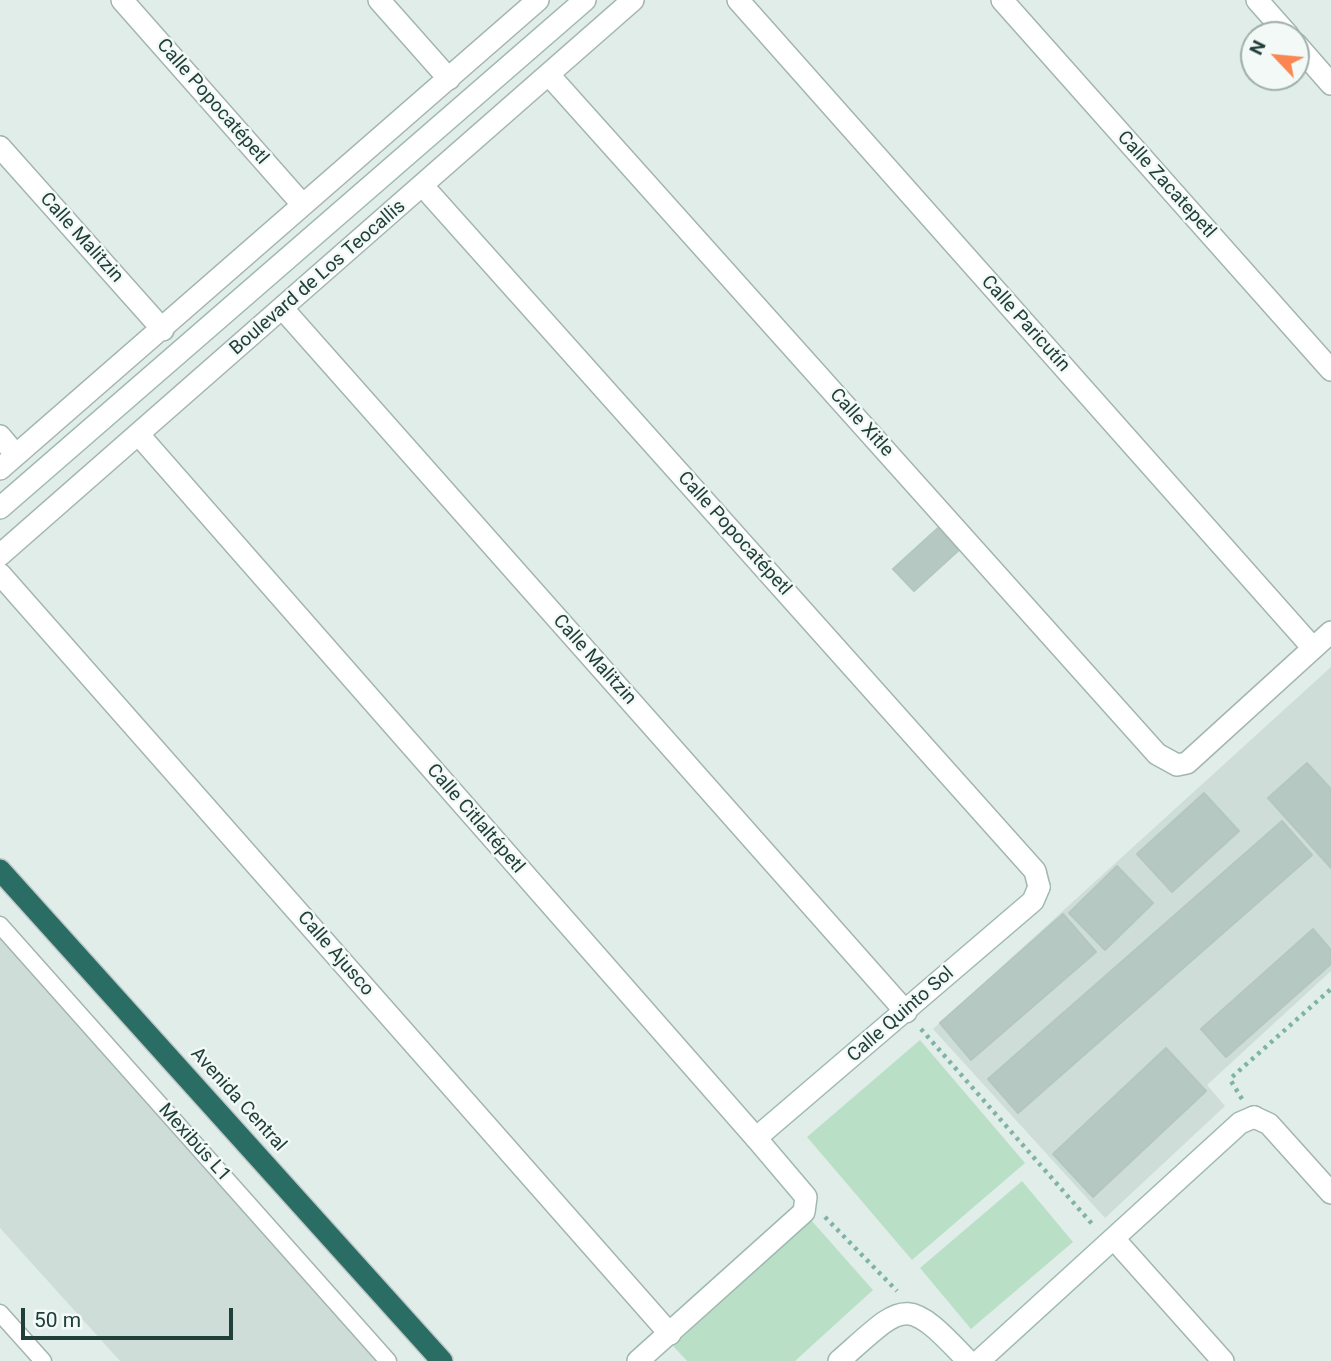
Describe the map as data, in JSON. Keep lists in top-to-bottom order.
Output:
{
  "streets": {
    "highway": ["Avenida Central"],
    "street": [
      "Calle Popocatépetl",
      "Calle Zacatepetl",
      "Calle Malitzin",
      "Boulevard de Los Teocallis",
      "Calle Paricutín",
      "Calle Xitle",
      "Calle Citlaltépetl",
      "Calle Ajusco",
      "Calle Quinto Sol"
    ],
    "lane": ["Mexibús L1"]
  },
  "crossings": [
    ["Calle Popocatépetl", "Boulevard de Los Teocallis"],
    ["Calle Popocatépetl", "Calle Quinto Sol"],
    ["Calle Malitzin", "Boulevard de Los Teocallis"],
    ["Calle Malitzin", "Calle Quinto Sol"],
    ["Boulevard de Los Teocallis", "Calle Xitle"],
    ["Boulevard de Los Teocallis", "Calle Citlaltépetl"],
    ["Calle Paricutín", "Calle Xitle"],
    ["Calle Citlaltépetl", "Calle Quinto Sol"]
  ],
  "scale_bar": "50 m",
  "north": "top left"
}
